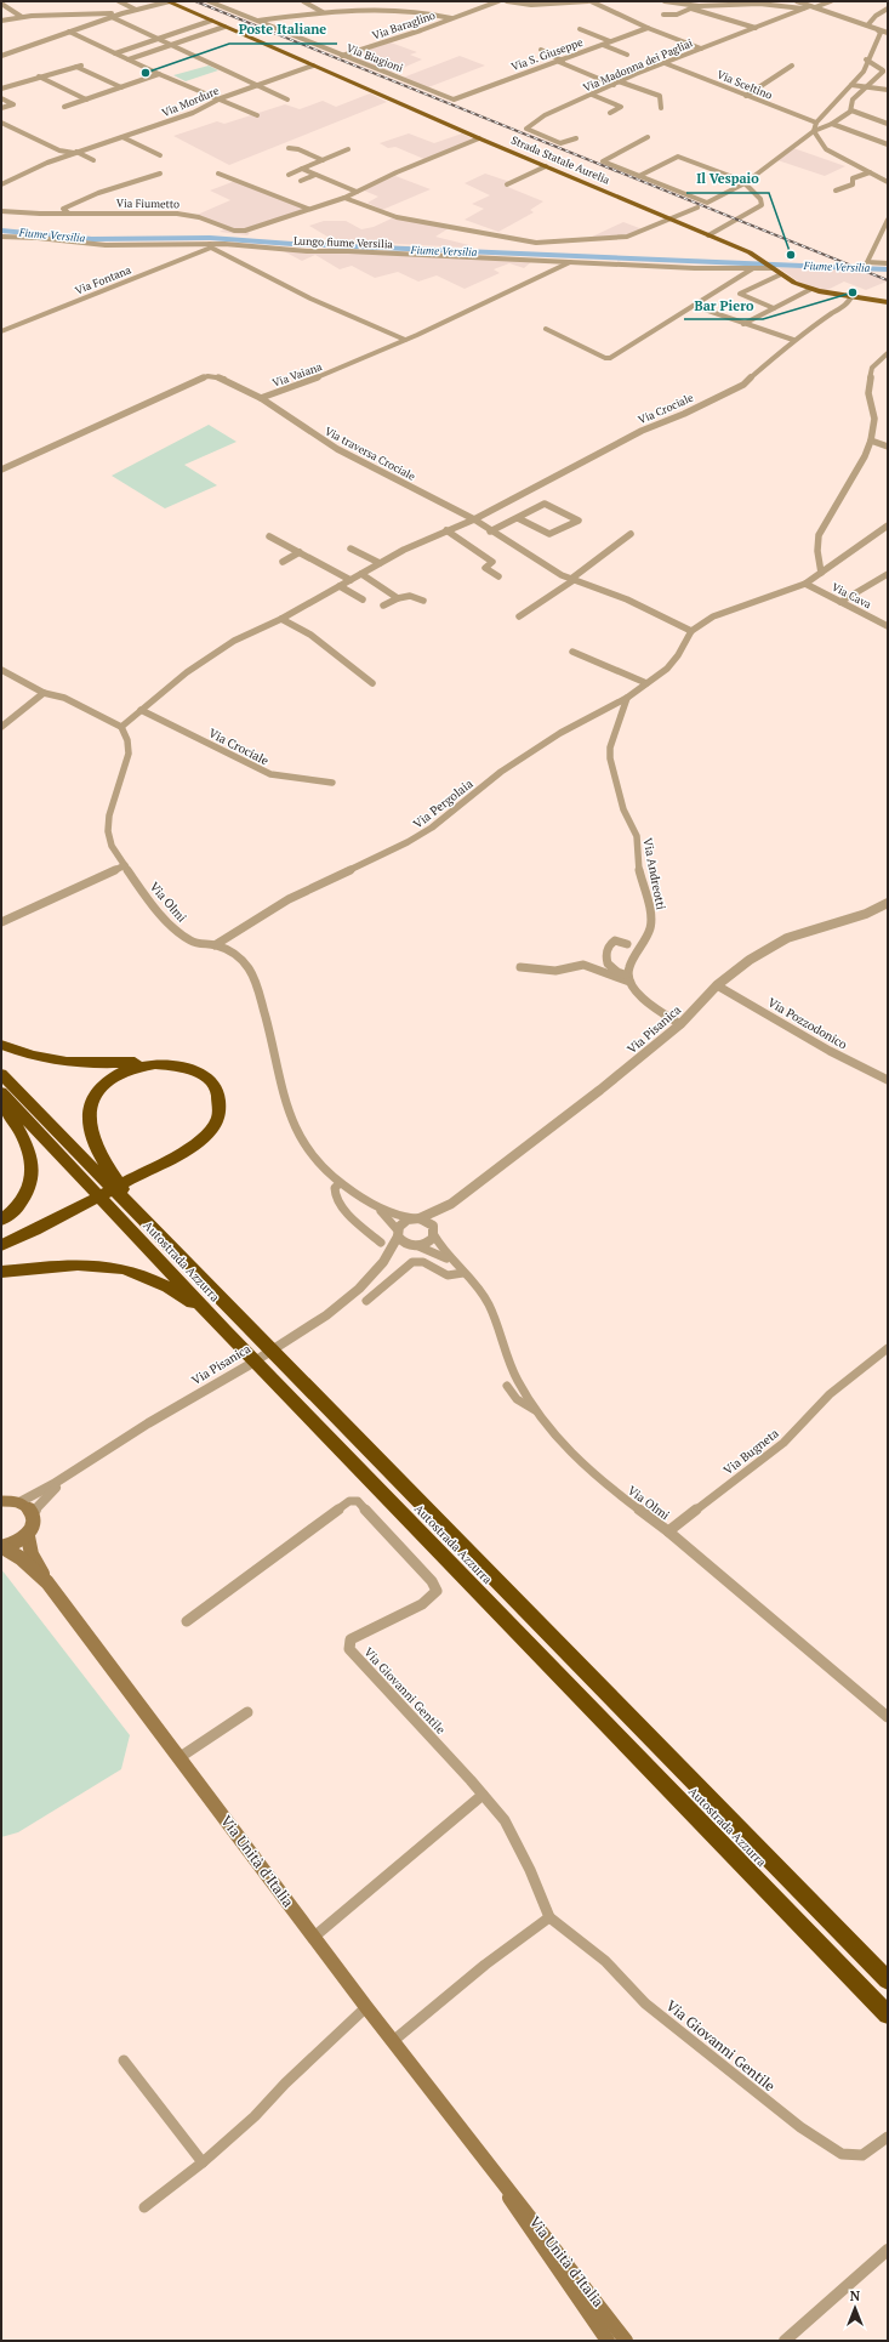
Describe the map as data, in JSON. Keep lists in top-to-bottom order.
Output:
{
  "streets": {
    "highway": ["Autostrada Azzurra"],
    "main road": ["Strada Statale Aurelia", "Via Unità d'Italia"],
    "street": [
      "Via Baraglino",
      "Via S. Giuseppe",
      "Via Biagioni",
      "Via Madonna dei Pagliai",
      "Via Sceltino",
      "Via Mordure",
      "Via Fiumetto",
      "Lungo fiume Versilia",
      "Via Fontana",
      "Via Vaiana",
      "Via Crociale",
      "Via traversa Crociale",
      "Via Cava",
      "Via Pergolaia",
      "Via Andreotti",
      "Via Olmi",
      "Via Pozzodonico",
      "Via Pisanica",
      "Via Bugneta",
      "Via Giovanni Gentile"
    ]
  },
  "crossings": [
    ["Via Baraglino", "Via Biagioni"],
    ["Via S. Giuseppe", "Via Biagioni"],
    ["Via Madonna dei Pagliai", "Via Sceltino"],
    ["Via Mordure", "Strada Statale Aurelia"],
    ["Strada Statale Aurelia", "Via Fiumetto"],
    ["Strada Statale Aurelia", "Lungo fiume Versilia"],
    ["Strada Statale Aurelia", "Via Crociale"],
    ["Lungo fiume Versilia", "Via Fontana"],
    ["Lungo fiume Versilia", "Via Vaiana"],
    ["Via Vaiana", "Via traversa Crociale"],
    ["Via Crociale", "Via traversa Crociale"],
    ["Via Crociale", "Via Olmi"],
    ["Via Pergolaia", "Via Andreotti"],
    ["Via Pergolaia", "Via Olmi"],
    ["Via Olmi", "Via Pisanica"],
    ["Via Olmi", "Via Bugneta"],
    ["Via Pozzodonico", "Via Pisanica"]
  ],
  "water": ["Fiume Versilia"],
  "places": ["Poste Italiane", "Il Vespaio", "Bar Piero"],
  "north": "top"
}
